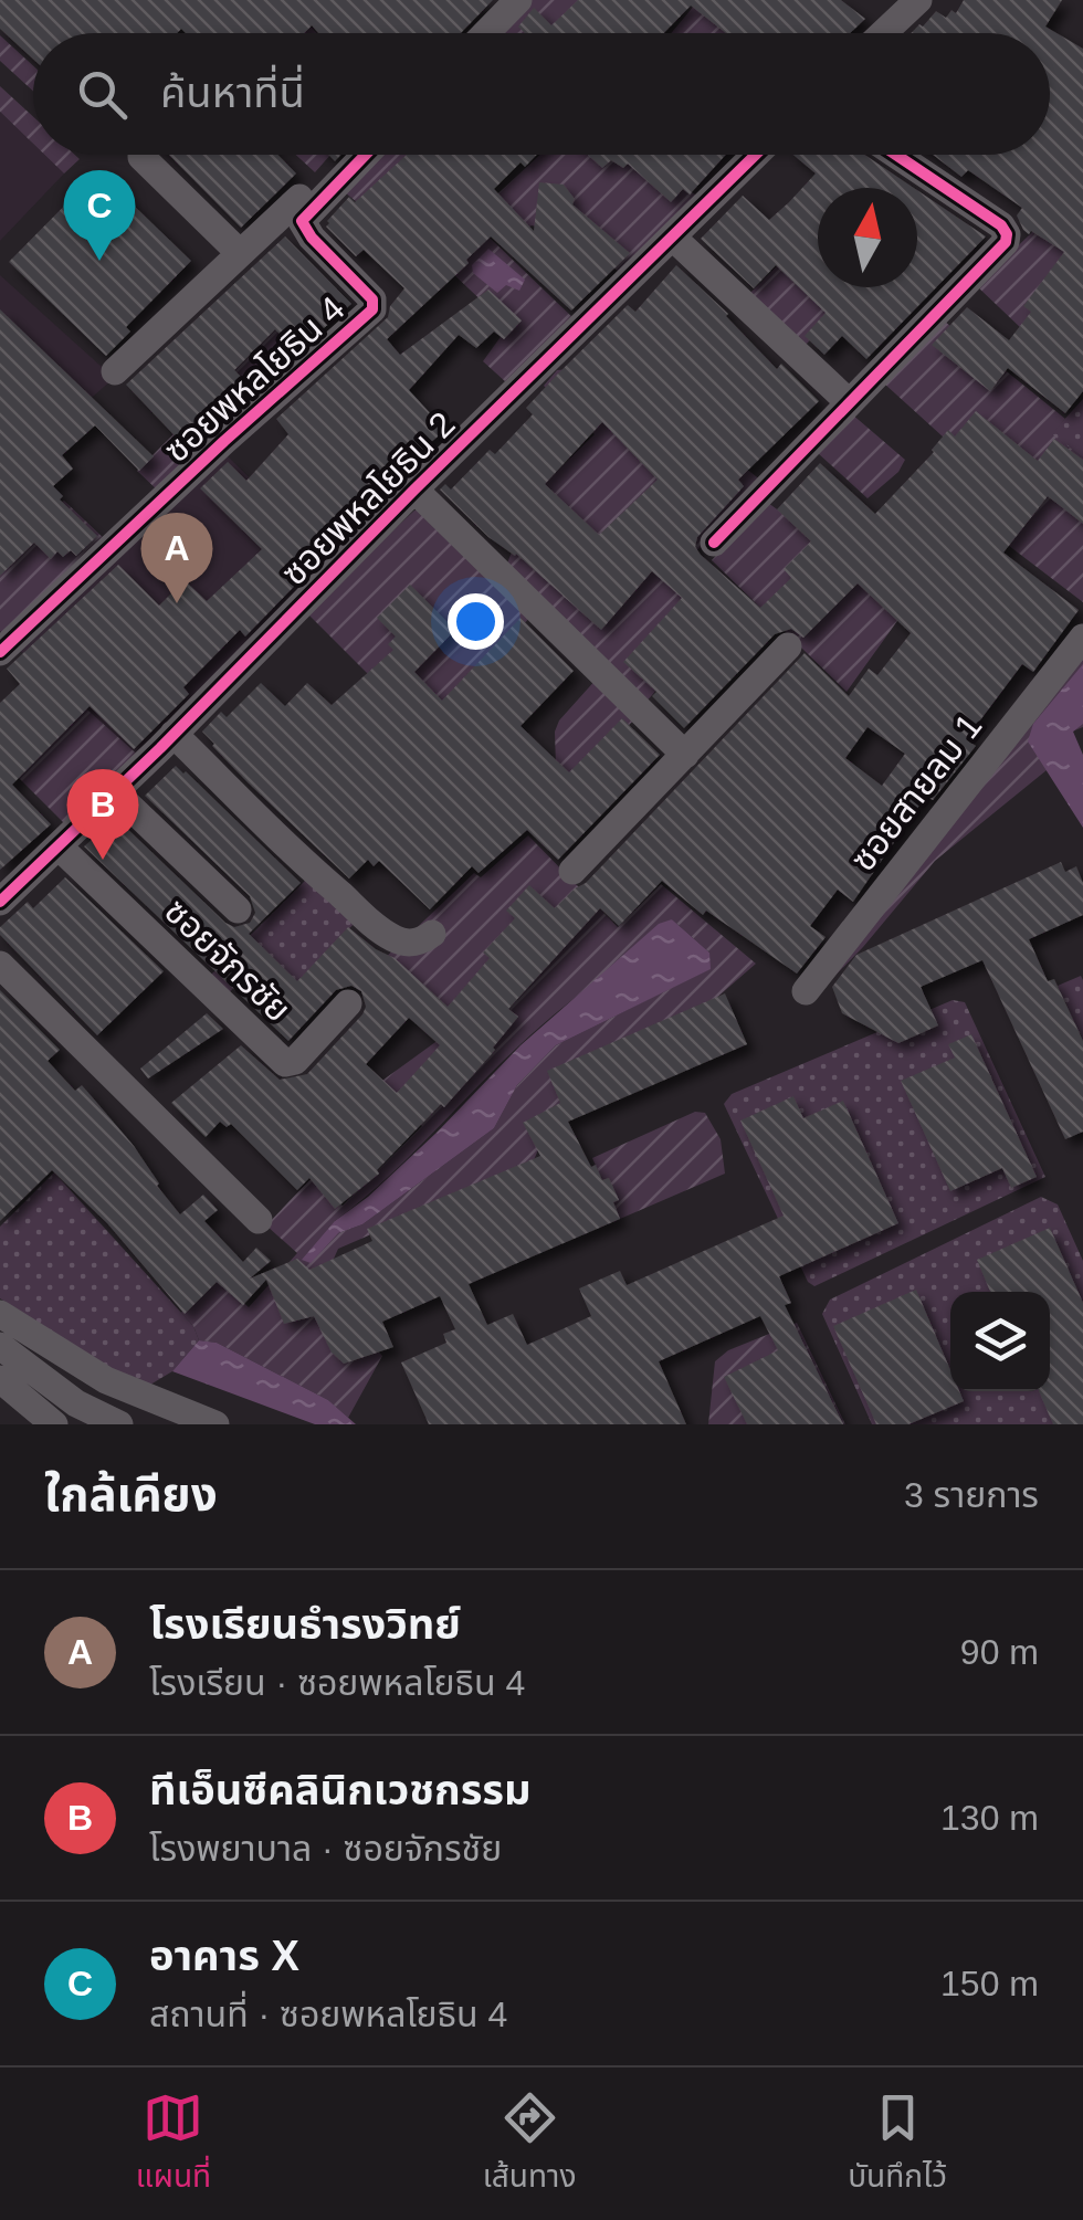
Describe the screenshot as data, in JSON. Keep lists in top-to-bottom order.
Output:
{
  "streets": {
    "street": [
      "ซอยพหลโยธิน 4",
      "ซอยพหลโยธิน 2",
      "ซอยสายลม 1",
      "ซอยจักรชัย"
    ]
  },
  "crossings": [
    ["ซอยพหลโยธิน 2", "ซอยจักรชัย"]
  ],
  "north": "top",
  "page": {
    "search": "ค้นหาที่นี่",
    "pins": ["C", "A", "B"],
    "heading": ["ใกล้เคียง", "3 รายการ"],
    "list": [
      {
        "mark": "A",
        "name": "โรงเรียนธำรงวิทย์",
        "note": "โรงเรียน · ซอยพหลโยธิน 4",
        "value": "90 m"
      },
      {
        "mark": "B",
        "name": "ทีเอ็นซีคลินิกเวชกรรม",
        "note": "โรงพยาบาล · ซอยจักรชัย",
        "value": "130 m"
      },
      {
        "mark": "C",
        "name": "อาคาร X",
        "note": "สถานที่ · ซอยพหลโยธิน 4",
        "value": "150 m"
      }
    ],
    "nav": ["แผนที่", "เส้นทาง", "บันทึกไว้"]
  }
}
